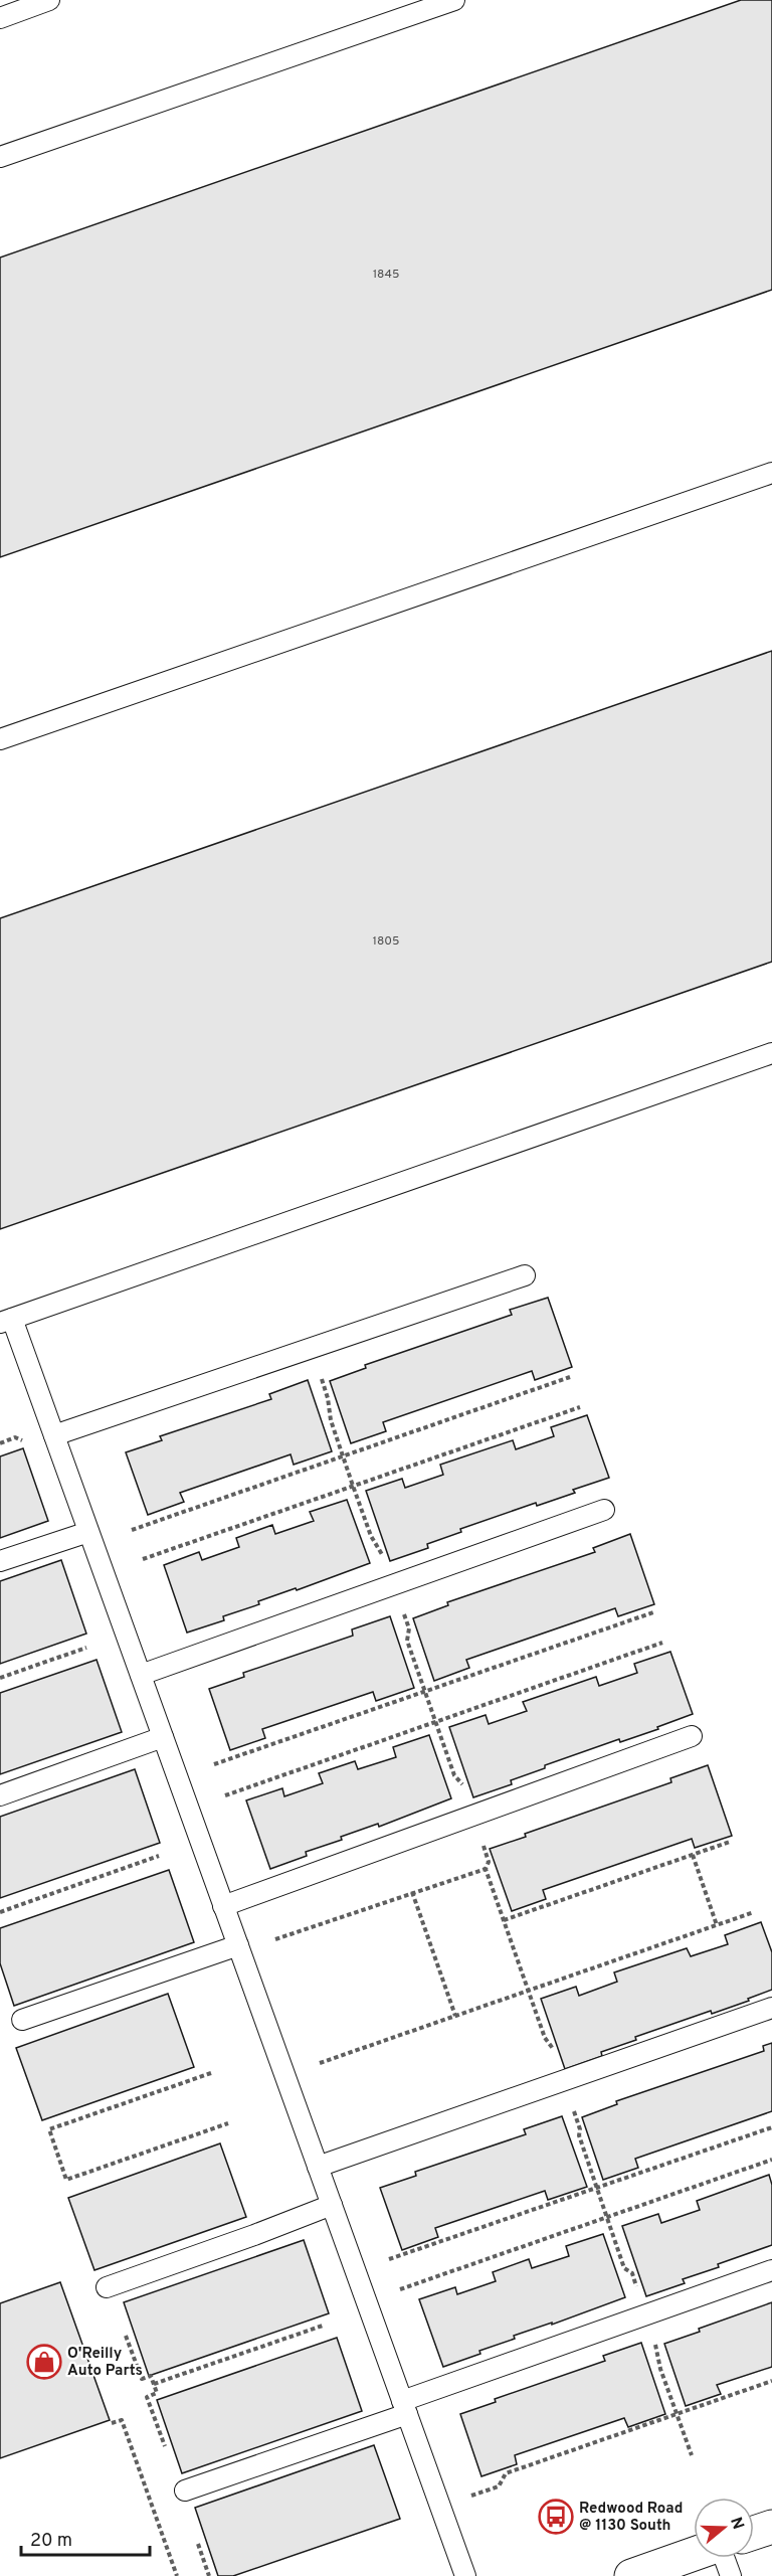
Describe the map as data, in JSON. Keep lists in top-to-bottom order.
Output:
{
  "places": {
    "shop": ["O'Reilly Auto Parts"],
    "bus stop": ["Redwood Road @ 1130 South"]
  },
  "house_numbers": ["1845", "1805"],
  "scale_bar": "20 m",
  "north": "right"
}
